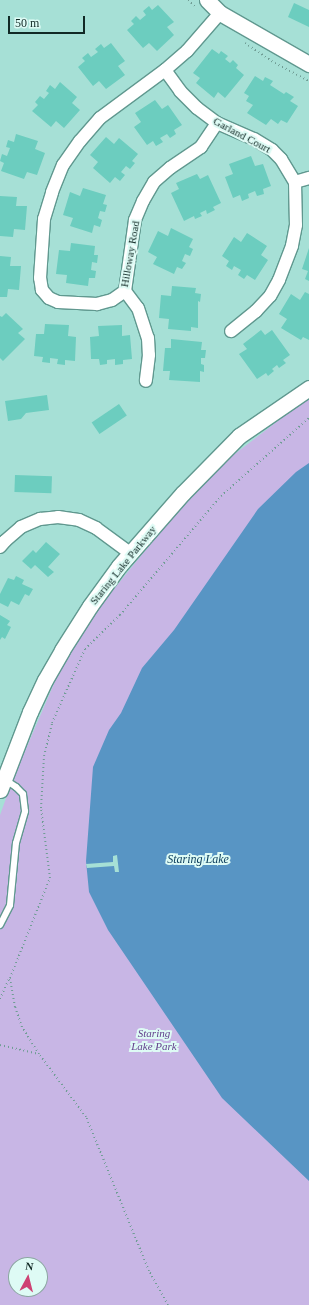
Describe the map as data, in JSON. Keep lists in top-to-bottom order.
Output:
{
  "streets": {
    "street": ["Garland Court", "Hilloway Road", "Staring Lake Parkway"]
  },
  "crossings": [
    ["Garland Court", "Hilloway Road"]
  ],
  "water": ["Staring Lake"],
  "parks": ["Staring Lake Park"],
  "scale_bar": "50 m",
  "north": "top"
}
